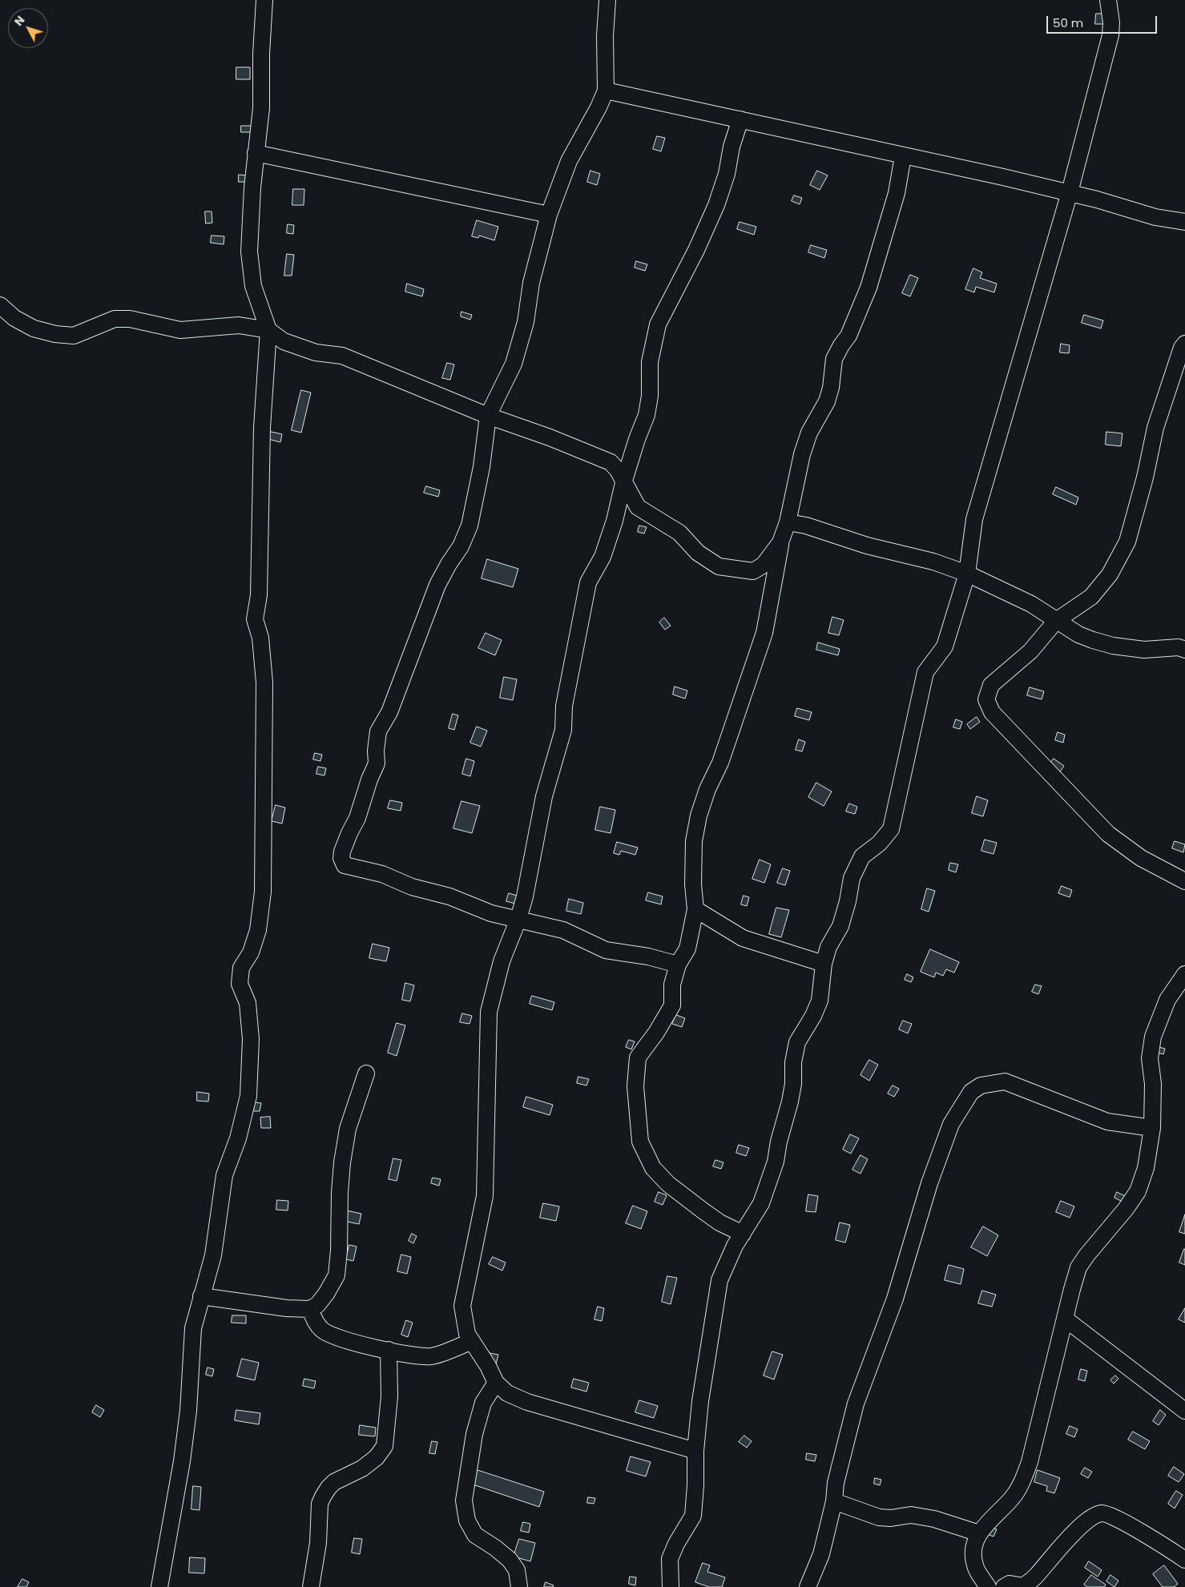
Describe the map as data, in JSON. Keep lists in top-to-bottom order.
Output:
{
  "scale_bar": "50 m",
  "north": "top left"
}
